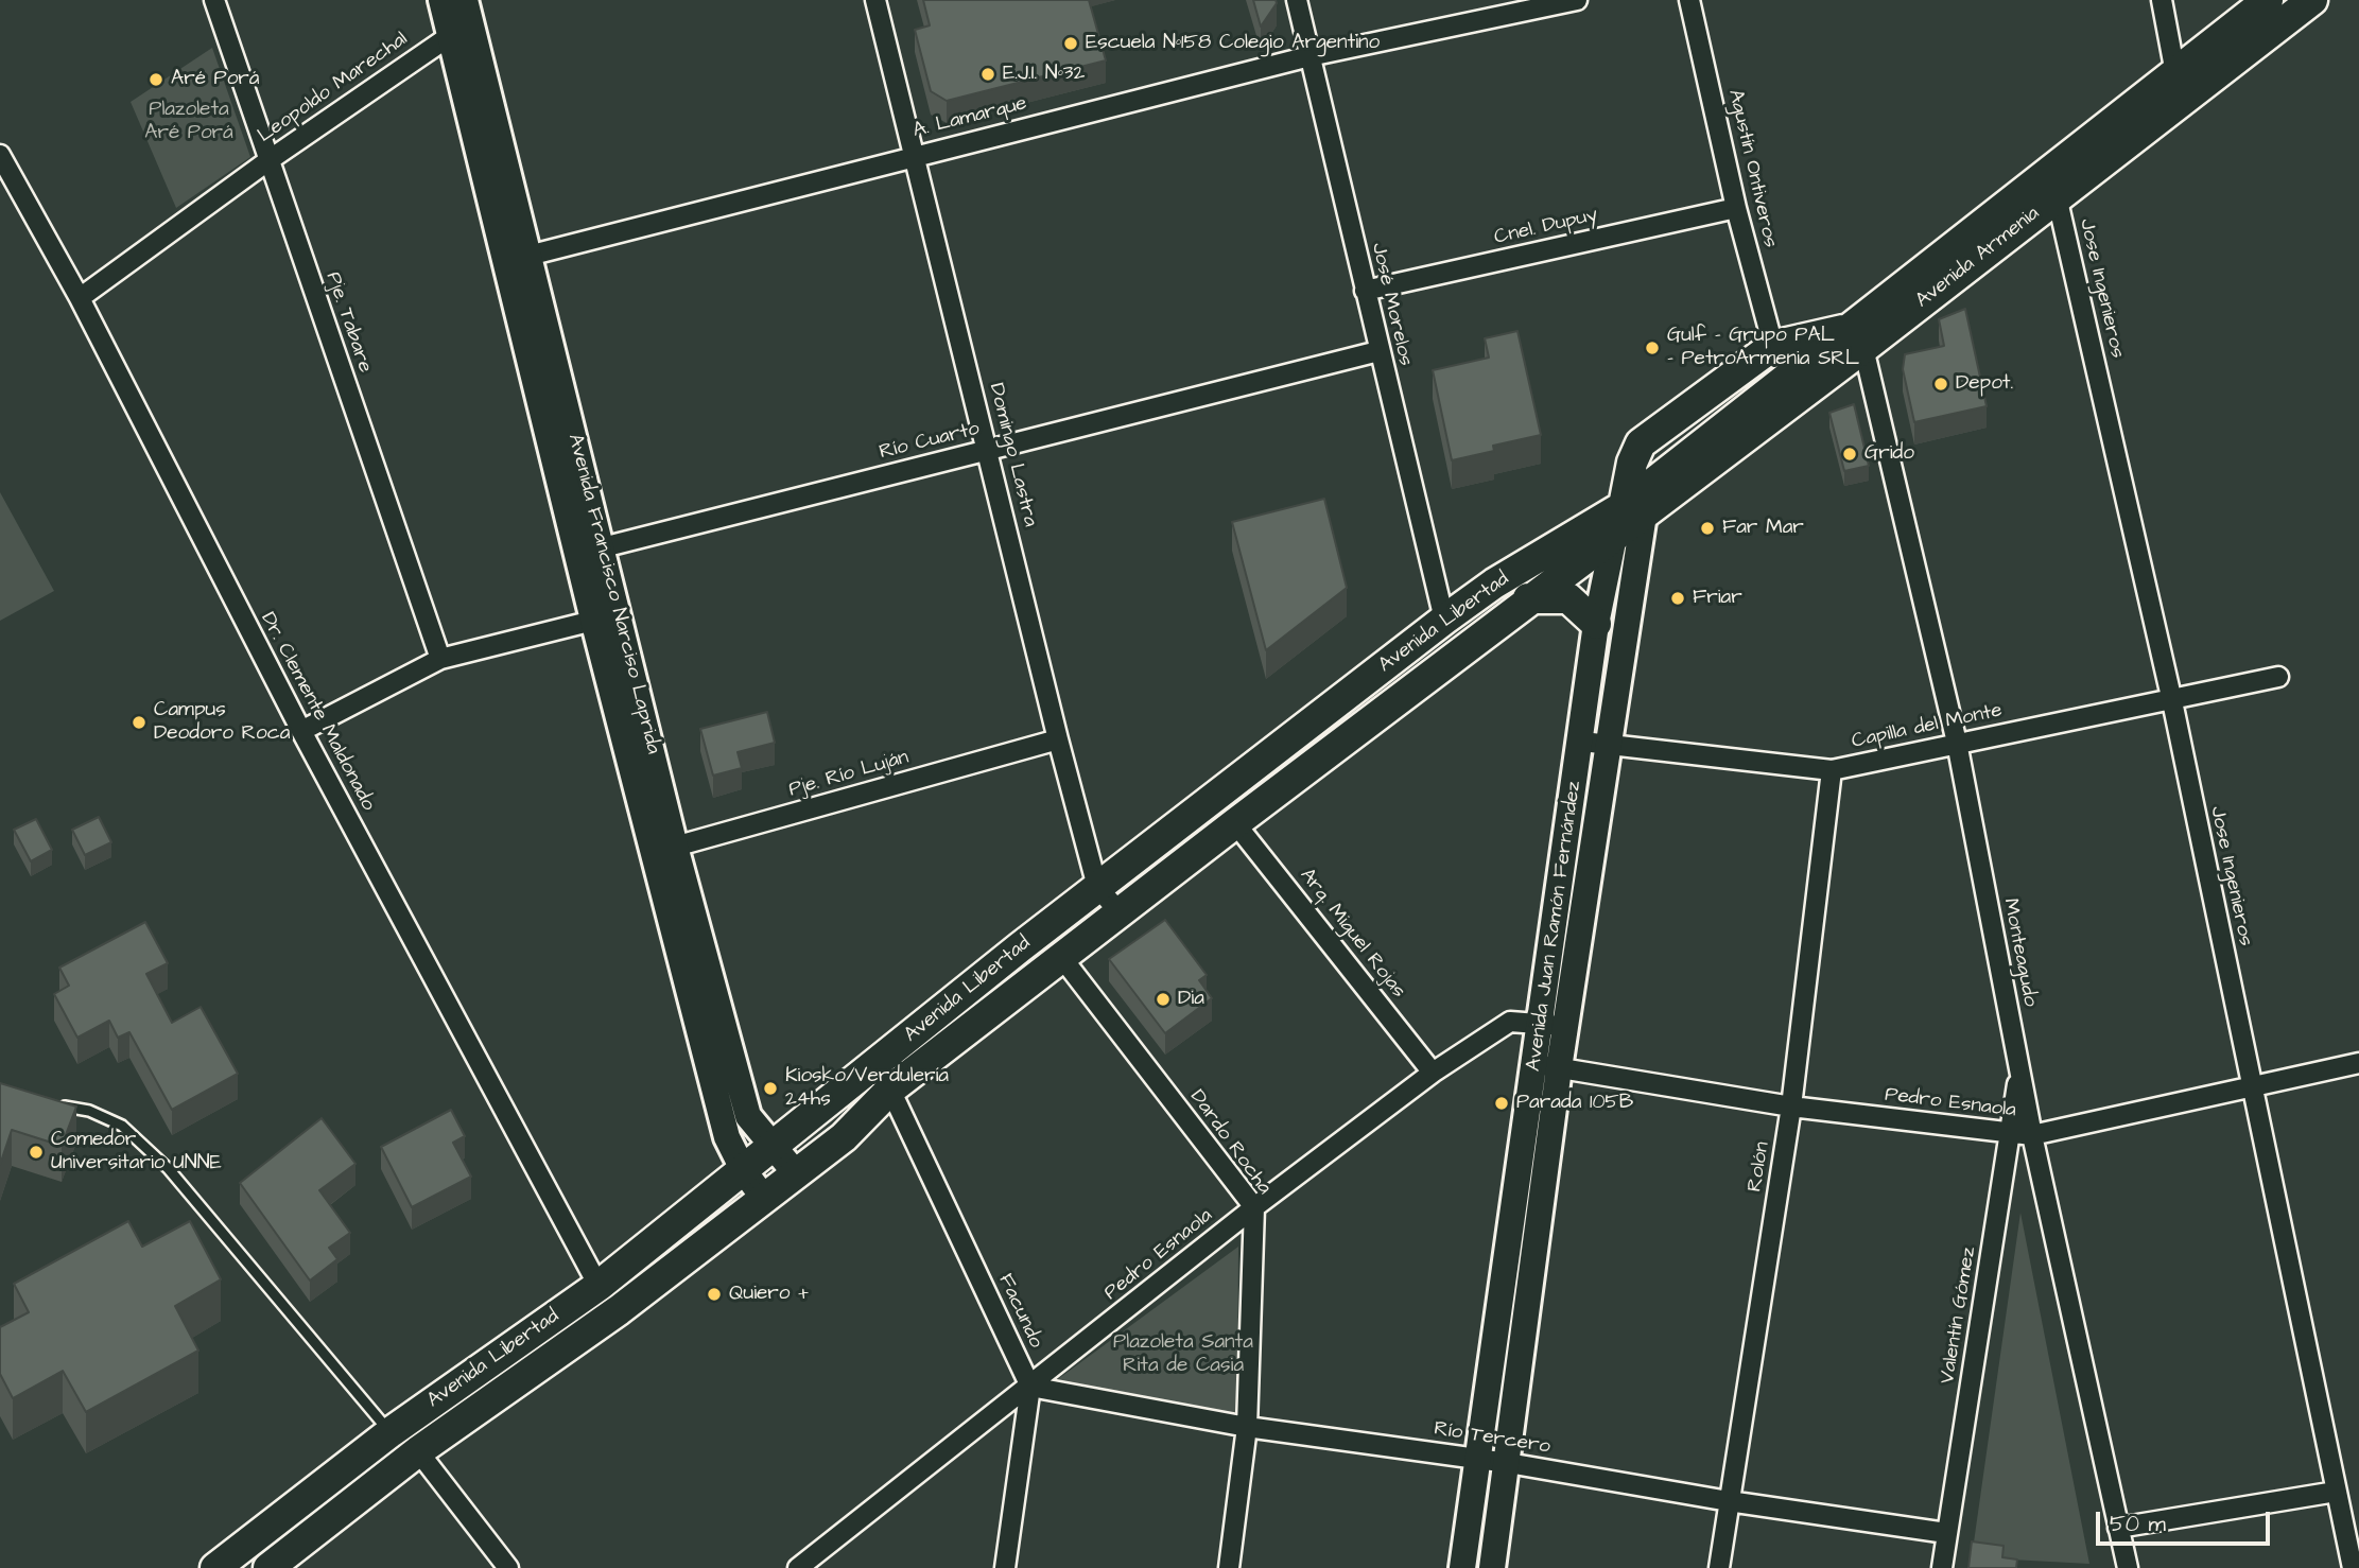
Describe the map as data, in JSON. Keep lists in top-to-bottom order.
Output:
{
  "streets": {
    "main road": [
      "Avenida Armenia",
      "Avenida Francisco Narciso Laprida",
      "Avenida Libertad",
      "Avenida Juan Ramón Fernández"
    ],
    "street": [
      "Leopoldo Marechal",
      "A. Lamarque",
      "Agustín Ontiveros",
      "Cnel. Dupuy",
      "Jose Ingenieros",
      "José Morelos",
      "Pje. Tabare",
      "Río Cuarto",
      "Domingo Lastra",
      "Dr. Clemente Maldonado",
      "Capilla del Monte",
      "Pje. Río Luján",
      "Arq. Miguel Rojas",
      "Monteagudo",
      "Pedro Esnaola",
      "Dardo Rocha",
      "Rolón",
      "Facundo",
      "Valentín Gómez",
      "Río Tercero"
    ]
  },
  "crossings": [
    ["Leopoldo Marechal", "Pje. Tabare"],
    ["Leopoldo Marechal", "Avenida Francisco Narciso Laprida"],
    ["Leopoldo Marechal", "Dr. Clemente Maldonado"],
    ["A. Lamarque", "José Morelos"],
    ["A. Lamarque", "Domingo Lastra"],
    ["A. Lamarque", "Avenida Francisco Narciso Laprida"],
    ["Agustín Ontiveros", "Cnel. Dupuy"],
    ["Cnel. Dupuy", "José Morelos"],
    ["Avenida Armenia", "Jose Ingenieros"],
    ["Avenida Armenia", "Avenida Libertad"],
    ["Avenida Armenia", "Avenida Juan Ramón Fernández"],
    ["Avenida Armenia", "Monteagudo"],
    ["Jose Ingenieros", "Capilla del Monte"],
    ["Jose Ingenieros", "Pedro Esnaola"],
    ["José Morelos", "Río Cuarto"],
    ["José Morelos", "Avenida Libertad"],
    ["Río Cuarto", "Domingo Lastra"],
    ["Río Cuarto", "Avenida Francisco Narciso Laprida"],
    ["Domingo Lastra", "Avenida Libertad"],
    ["Domingo Lastra", "Pje. Río Luján"],
    ["Avenida Francisco Narciso Laprida", "Avenida Libertad"],
    ["Avenida Francisco Narciso Laprida", "Pje. Río Luján"],
    ["Avenida Libertad", "Dr. Clemente Maldonado"],
    ["Avenida Libertad", "Avenida Juan Ramón Fernández"],
    ["Avenida Libertad", "Arq. Miguel Rojas"],
    ["Avenida Libertad", "Dardo Rocha"],
    ["Avenida Libertad", "Facundo"],
    ["Capilla del Monte", "Avenida Juan Ramón Fernández"],
    ["Capilla del Monte", "Monteagudo"],
    ["Capilla del Monte", "Rolón"],
    ["Avenida Juan Ramón Fernández", "Pedro Esnaola"],
    ["Avenida Juan Ramón Fernández", "Río Tercero"],
    ["Arq. Miguel Rojas", "Pedro Esnaola"],
    ["Monteagudo", "Pedro Esnaola"],
    ["Monteagudo", "Valentín Gómez"],
    ["Pedro Esnaola", "Dardo Rocha"],
    ["Pedro Esnaola", "Rolón"],
    ["Pedro Esnaola", "Facundo"],
    ["Pedro Esnaola", "Valentín Gómez"],
    ["Pedro Esnaola", "Río Tercero"],
    ["Dardo Rocha", "Río Tercero"],
    ["Rolón", "Río Tercero"],
    ["Facundo", "Río Tercero"],
    ["Valentín Gómez", "Río Tercero"]
  ],
  "parks": ["Plazoleta Aré Porá", "Plazoleta Santa Rita de Casia"],
  "places": [
    "Escuela Nº158 Colegio Argentino",
    "E.J.I. Nº32",
    "Aré Porá",
    "Gulf - Grupo PAL - PetroArmenia SRL",
    "Depot.",
    "Grido",
    "Far Mar",
    "Friar",
    "Campus Deodoro Roca",
    "Dia",
    "Kiosko/Verdulería 24hs",
    "Parada 105B",
    "Comedor Universitario UNNE",
    "Quiero +"
  ],
  "scale_bar": "50 m"
}
